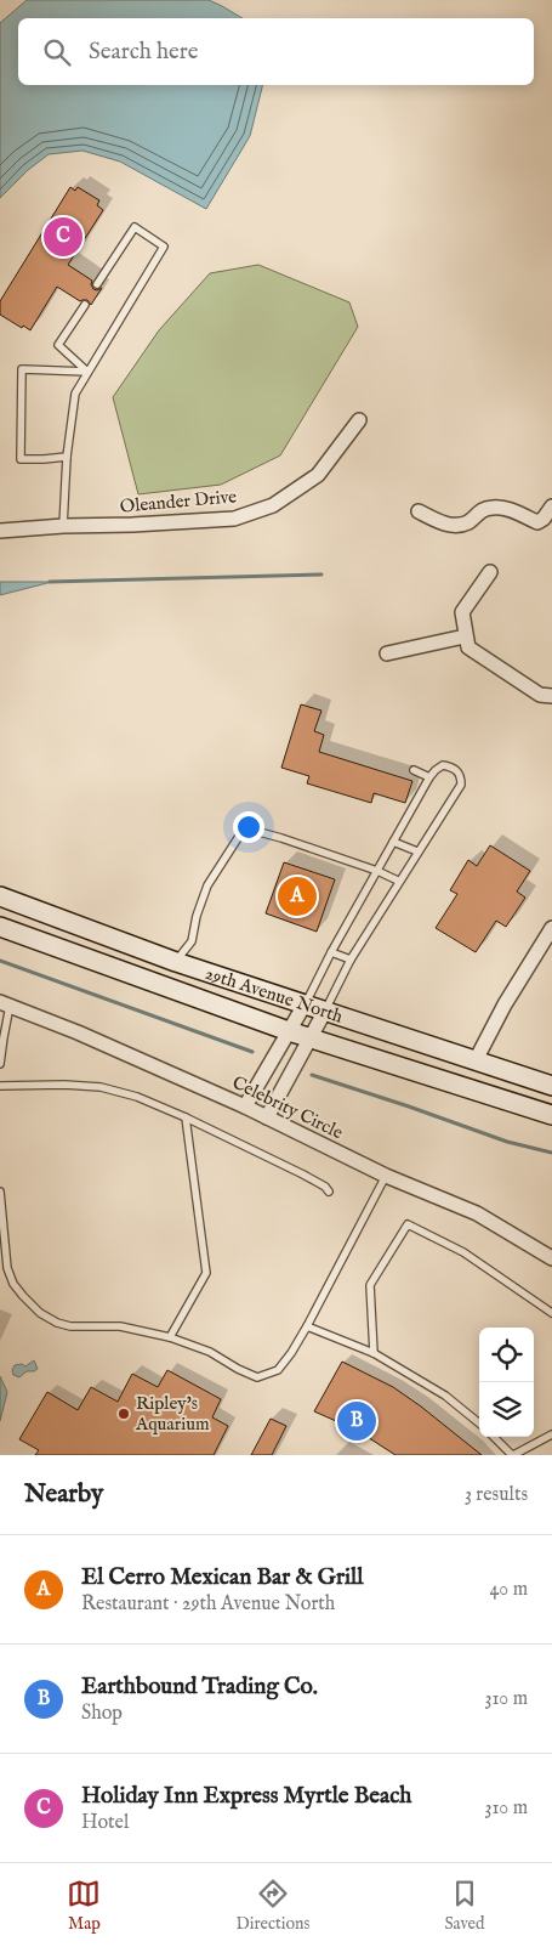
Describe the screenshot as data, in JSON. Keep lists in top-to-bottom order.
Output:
{
  "streets": {
    "main road": ["29th Avenue North"],
    "street": ["Oleander Drive", "Celebrity Circle"]
  },
  "places": ["Ripley's Aquarium"],
  "page": {
    "search": "Search here",
    "pins": ["C", "A", "B"],
    "heading": ["Nearby", "3 results"],
    "list": [
      {
        "mark": "A",
        "name": "El Cerro Mexican Bar & Grill",
        "note": "Restaurant · 29th Avenue North",
        "value": "40 m"
      },
      {
        "mark": "B",
        "name": "Earthbound Trading Co.",
        "note": "Shop",
        "value": "310 m"
      },
      {
        "mark": "C",
        "name": "Holiday Inn Express Myrtle Beach",
        "note": "Hotel",
        "value": "310 m"
      }
    ],
    "nav": ["Map", "Directions", "Saved"]
  }
}
